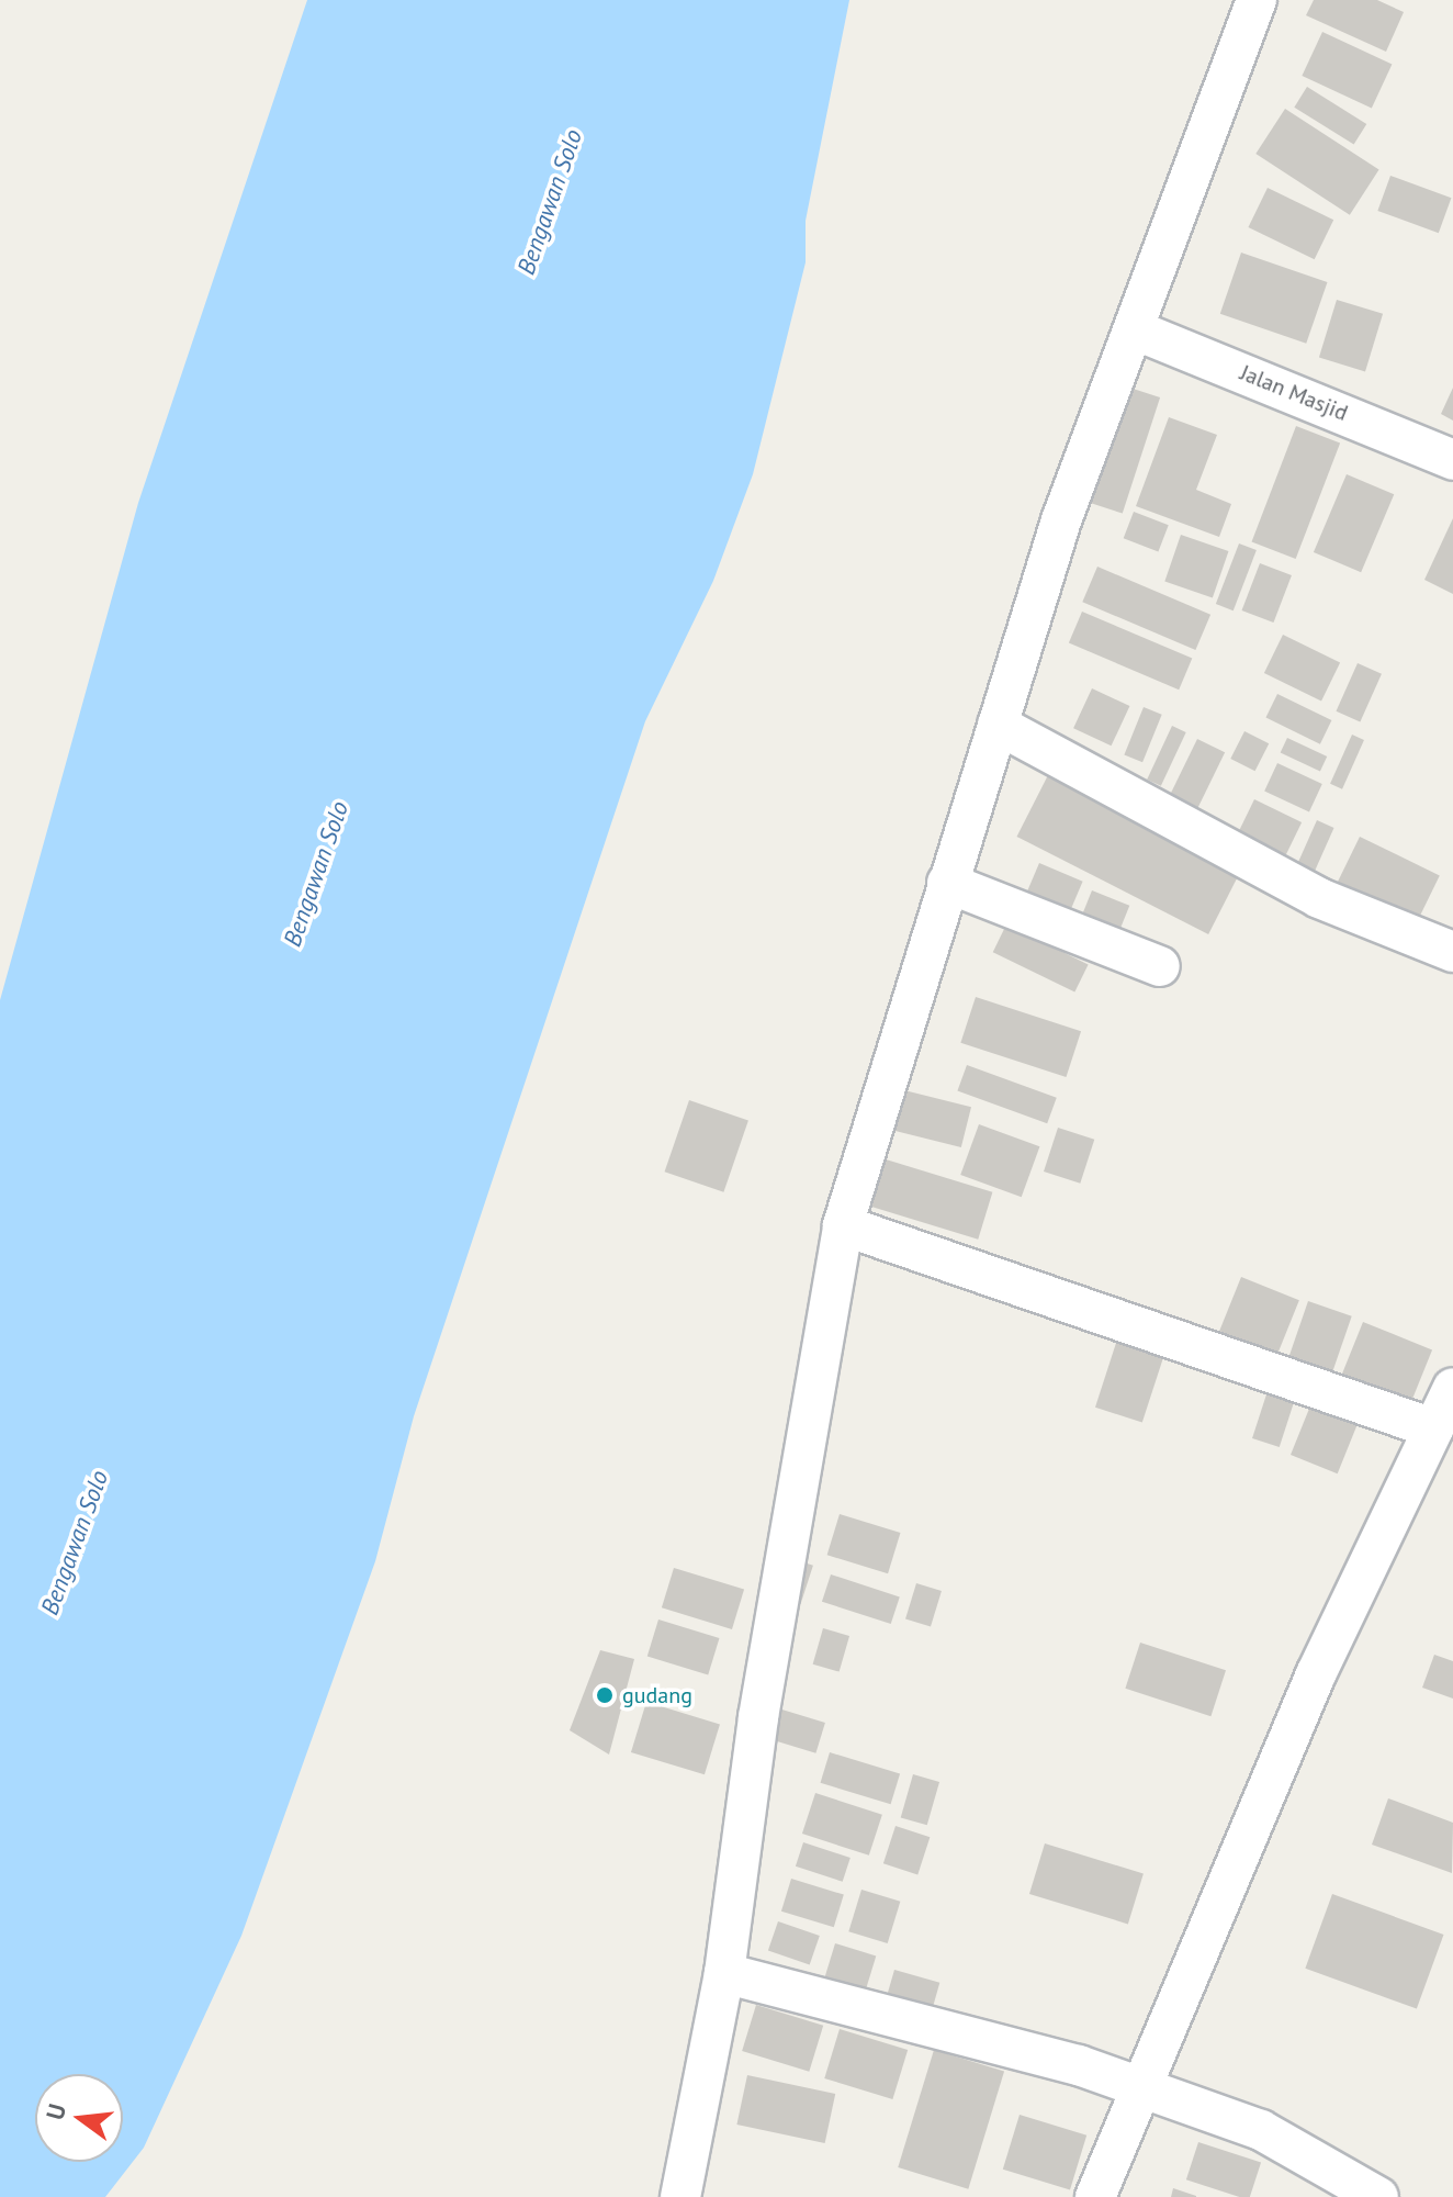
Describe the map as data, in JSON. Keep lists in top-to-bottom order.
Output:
{
  "streets": {
    "street": ["Jalan Masjid"]
  },
  "water": ["Bengawan Solo"],
  "places": ["gudang"],
  "north": "left"
}
